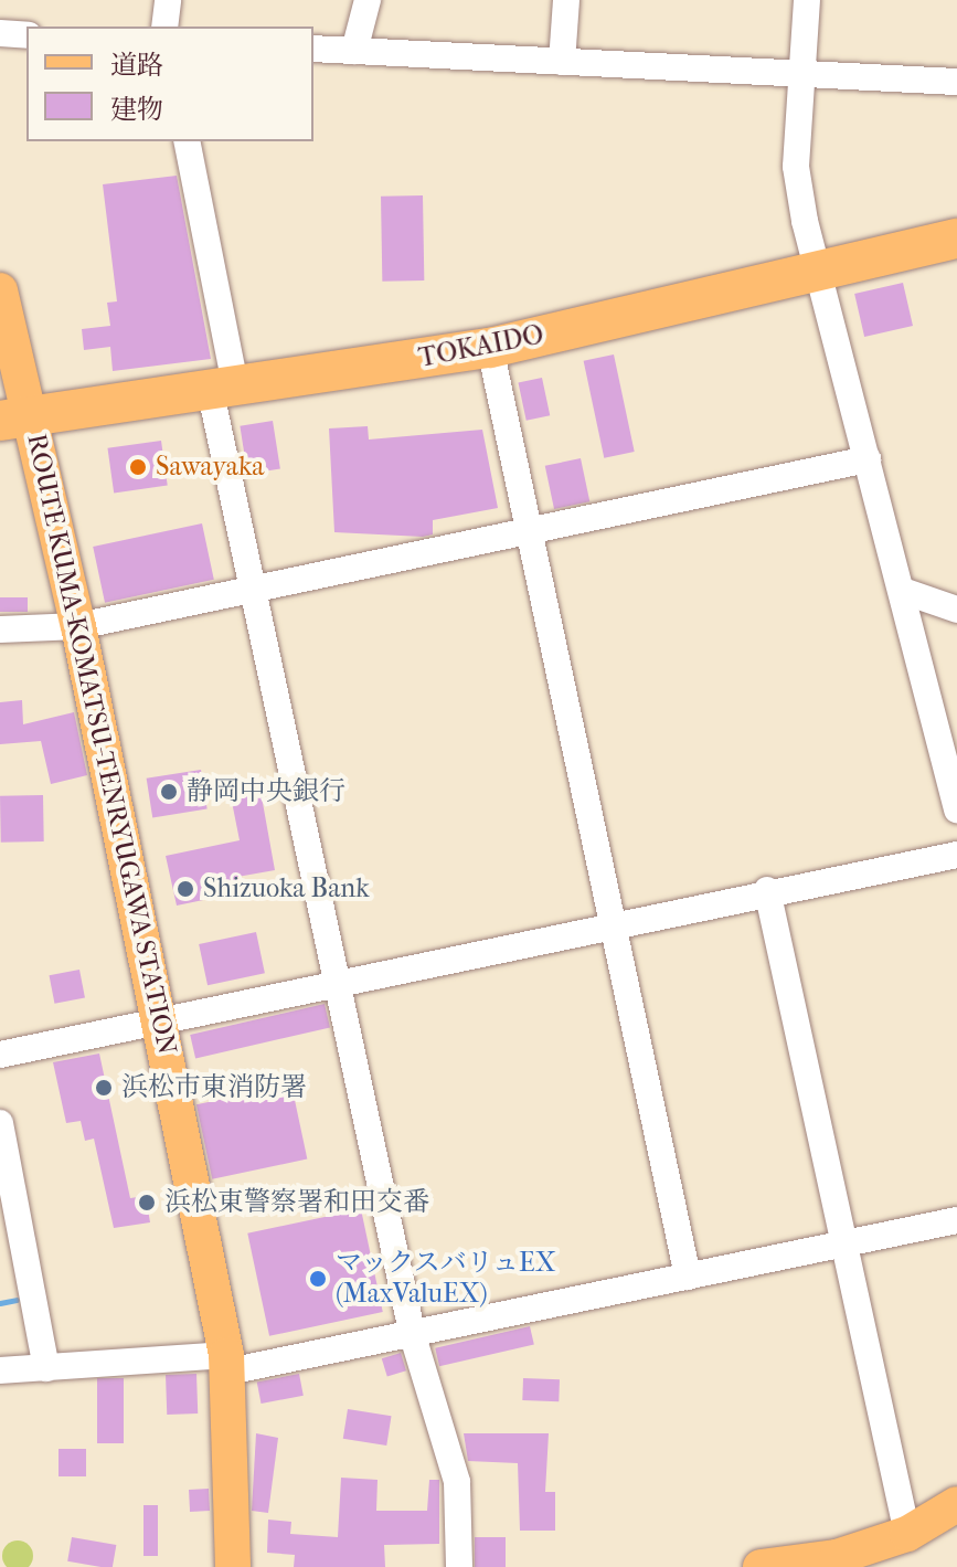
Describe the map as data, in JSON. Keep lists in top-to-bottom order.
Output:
{
  "streets": {
    "highway": ["TOKAIDO"],
    "main road": ["ROUTE KUMA-KOMATSU-TENRYUGAWA STATION"]
  },
  "crossings": [
    ["TOKAIDO", "ROUTE KUMA-KOMATSU-TENRYUGAWA STATION"]
  ],
  "places": [
    "Sawayaka",
    "静岡中央銀行",
    "Shizuoka Bank",
    "浜松市東消防署",
    "浜松東警察署和田交番",
    "マックスバリュEX (MaxValuEX)"
  ],
  "legend": ["道路", "建物"]
}
